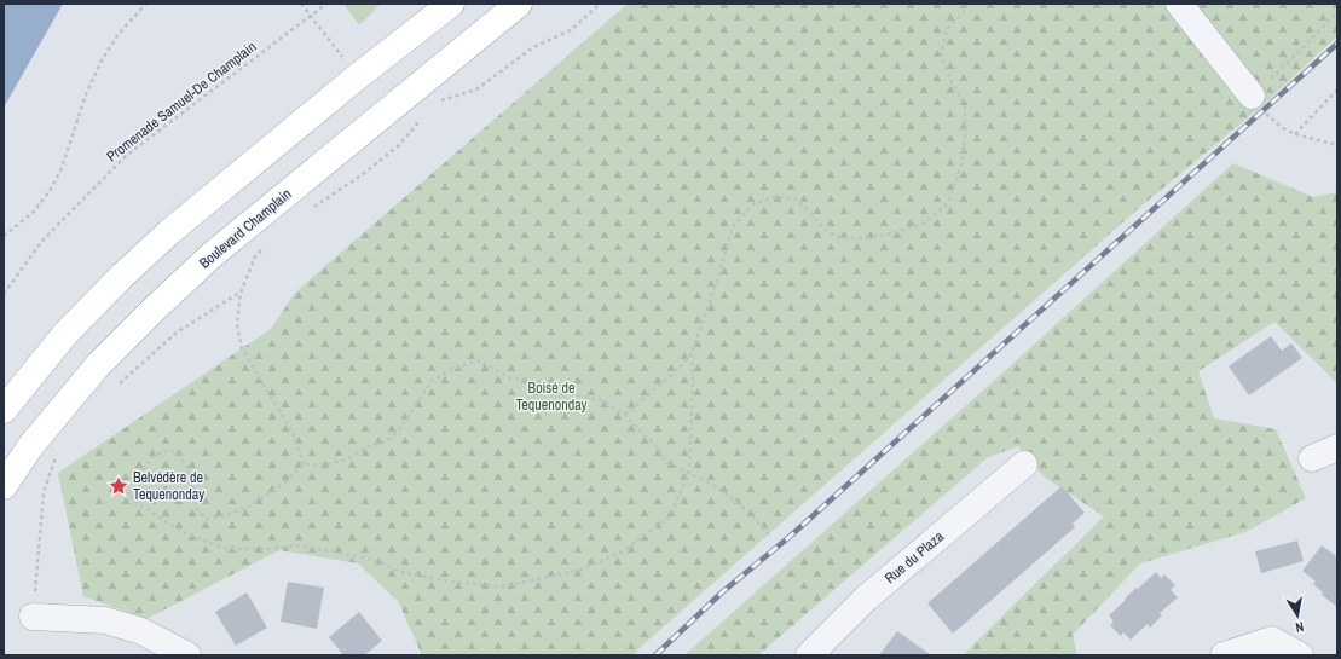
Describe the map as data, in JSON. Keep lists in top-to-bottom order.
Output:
{
  "streets": {
    "main road": ["Boulevard Champlain"],
    "street": ["Rue du Plaza"],
    "path": ["Promenade Samuel-De Champlain"]
  },
  "parks": ["Boisé de Tequenonday"],
  "places": {
    "place": ["Belvédère de Tequenonday"]
  },
  "north": "bottom"
}
